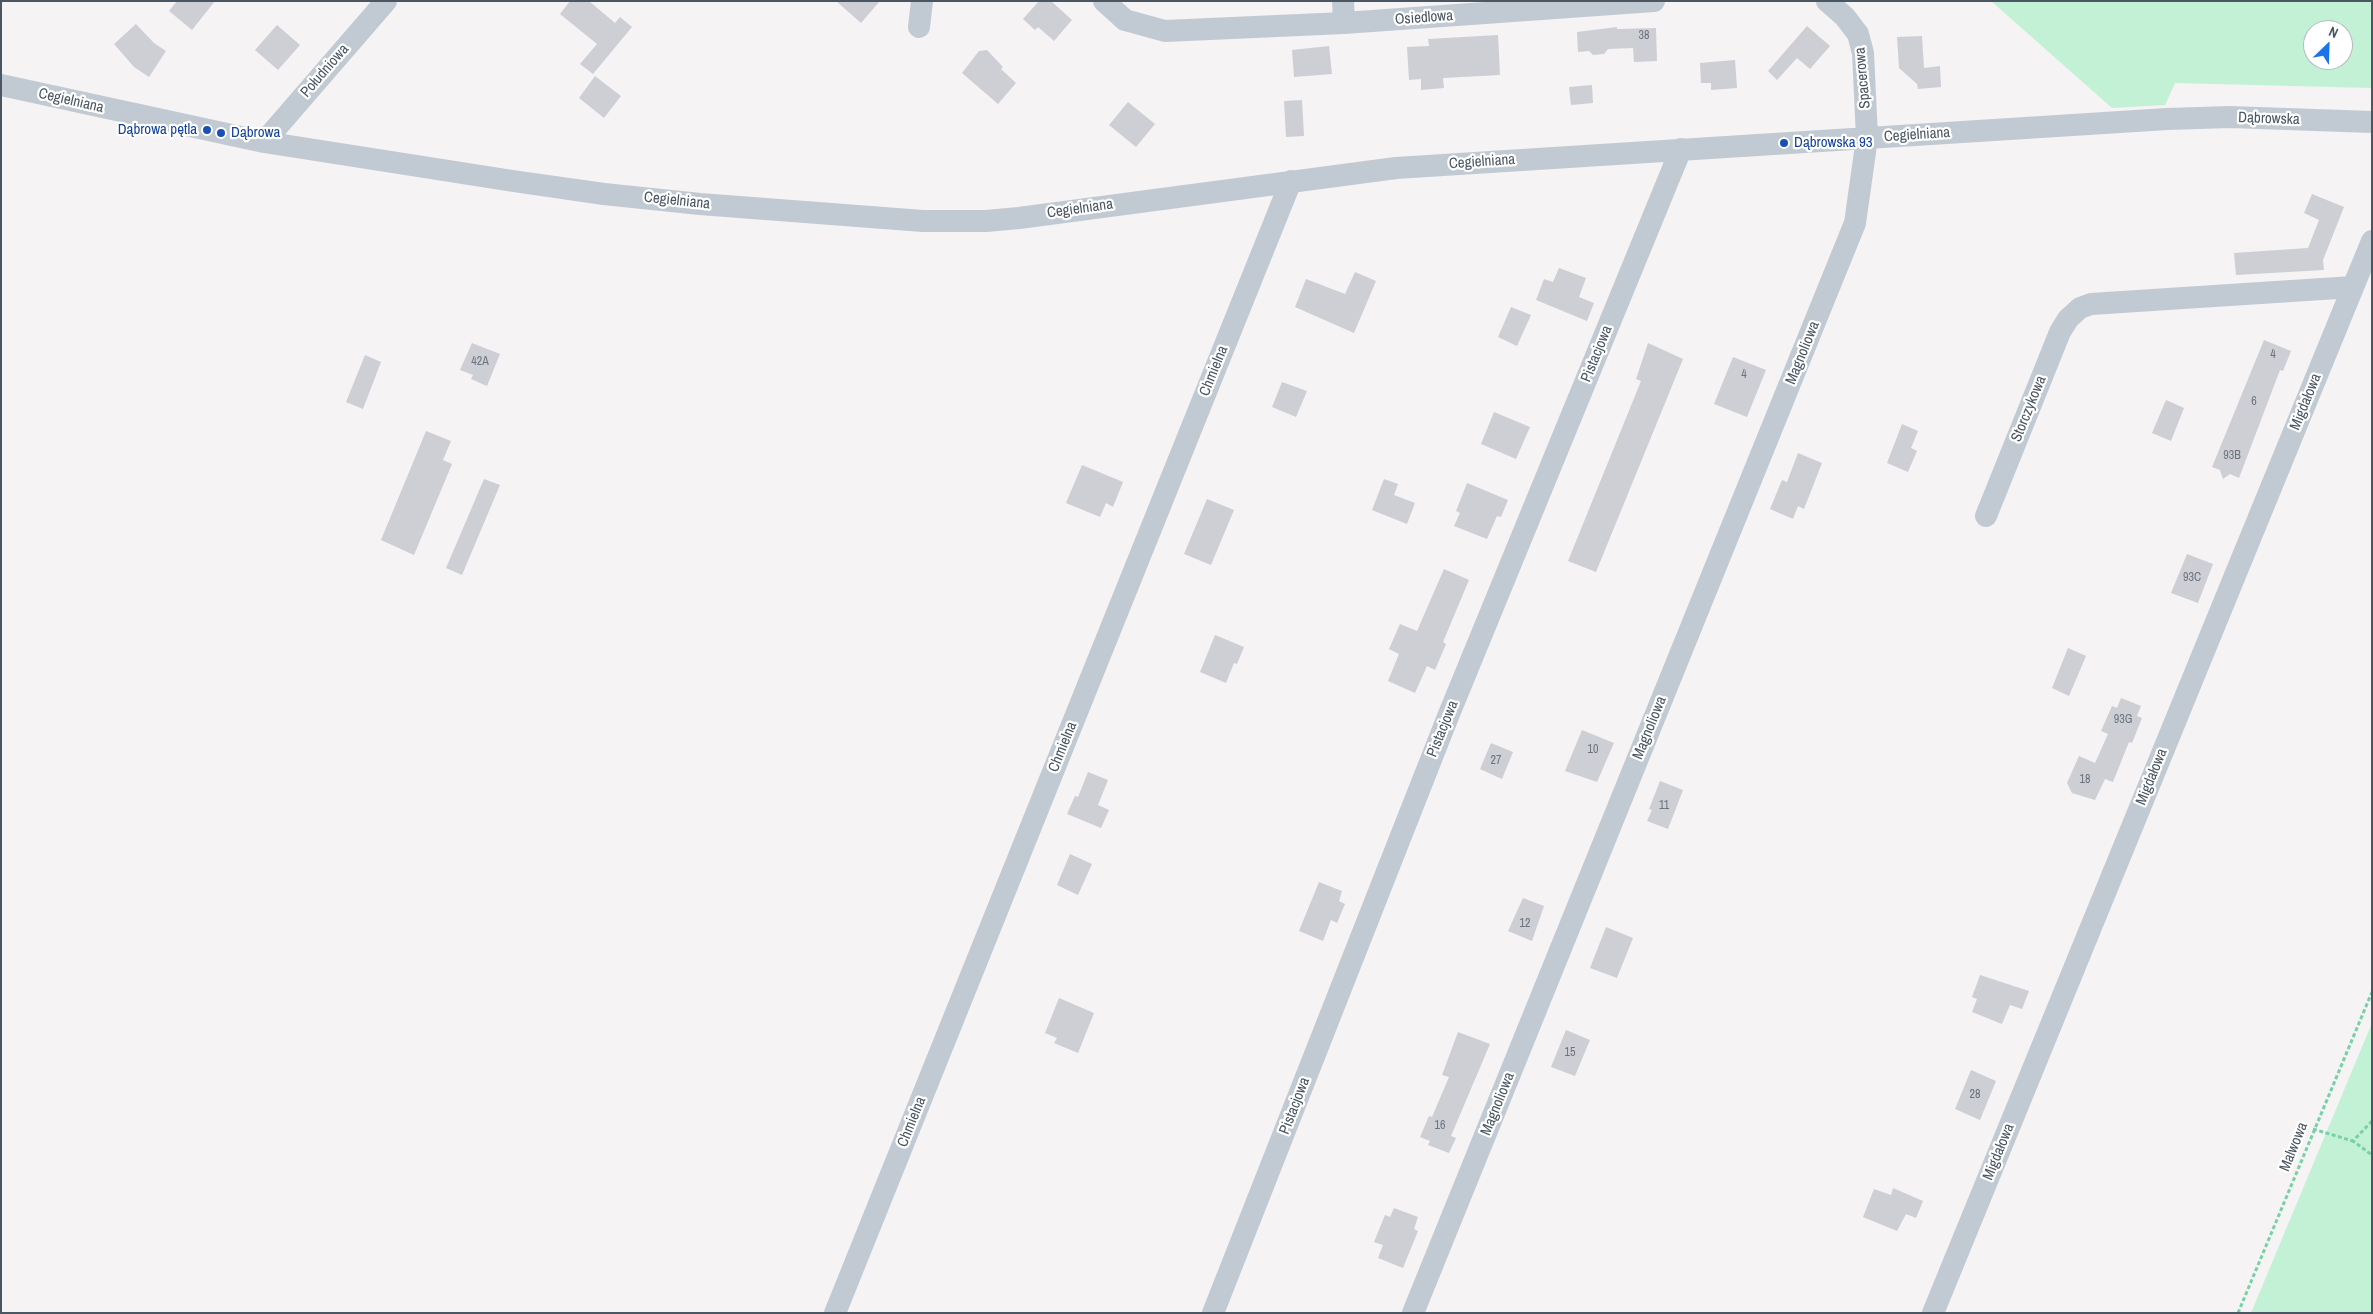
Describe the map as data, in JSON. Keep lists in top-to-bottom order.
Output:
{
  "streets": {
    "street": [
      "Osiedlowa",
      "Południowa",
      "Spacerowa",
      "Cegielniana",
      "Dąbrowska",
      "Magnoliowa",
      "Pistacjowa",
      "Chmielna",
      "Migdałowa",
      "Storczykowa"
    ],
    "path": ["Malwowa"]
  },
  "crossings": [
    ["Południowa", "Cegielniana"],
    ["Spacerowa", "Cegielniana"],
    ["Spacerowa", "Magnoliowa"],
    ["Cegielniana", "Dąbrowska"],
    ["Cegielniana", "Magnoliowa"],
    ["Cegielniana", "Pistacjowa"],
    ["Cegielniana", "Chmielna"],
    ["Migdałowa", "Storczykowa"]
  ],
  "places": ["Dąbrowa pętla", "Dąbrowa", "Dąbrowska 93"],
  "house_numbers": [
    "38",
    "4",
    "42A",
    "4",
    "6",
    "93B",
    "93C",
    "93G",
    "10",
    "27",
    "18",
    "11",
    "12",
    "15",
    "28",
    "16"
  ],
  "north": "top right"
}
